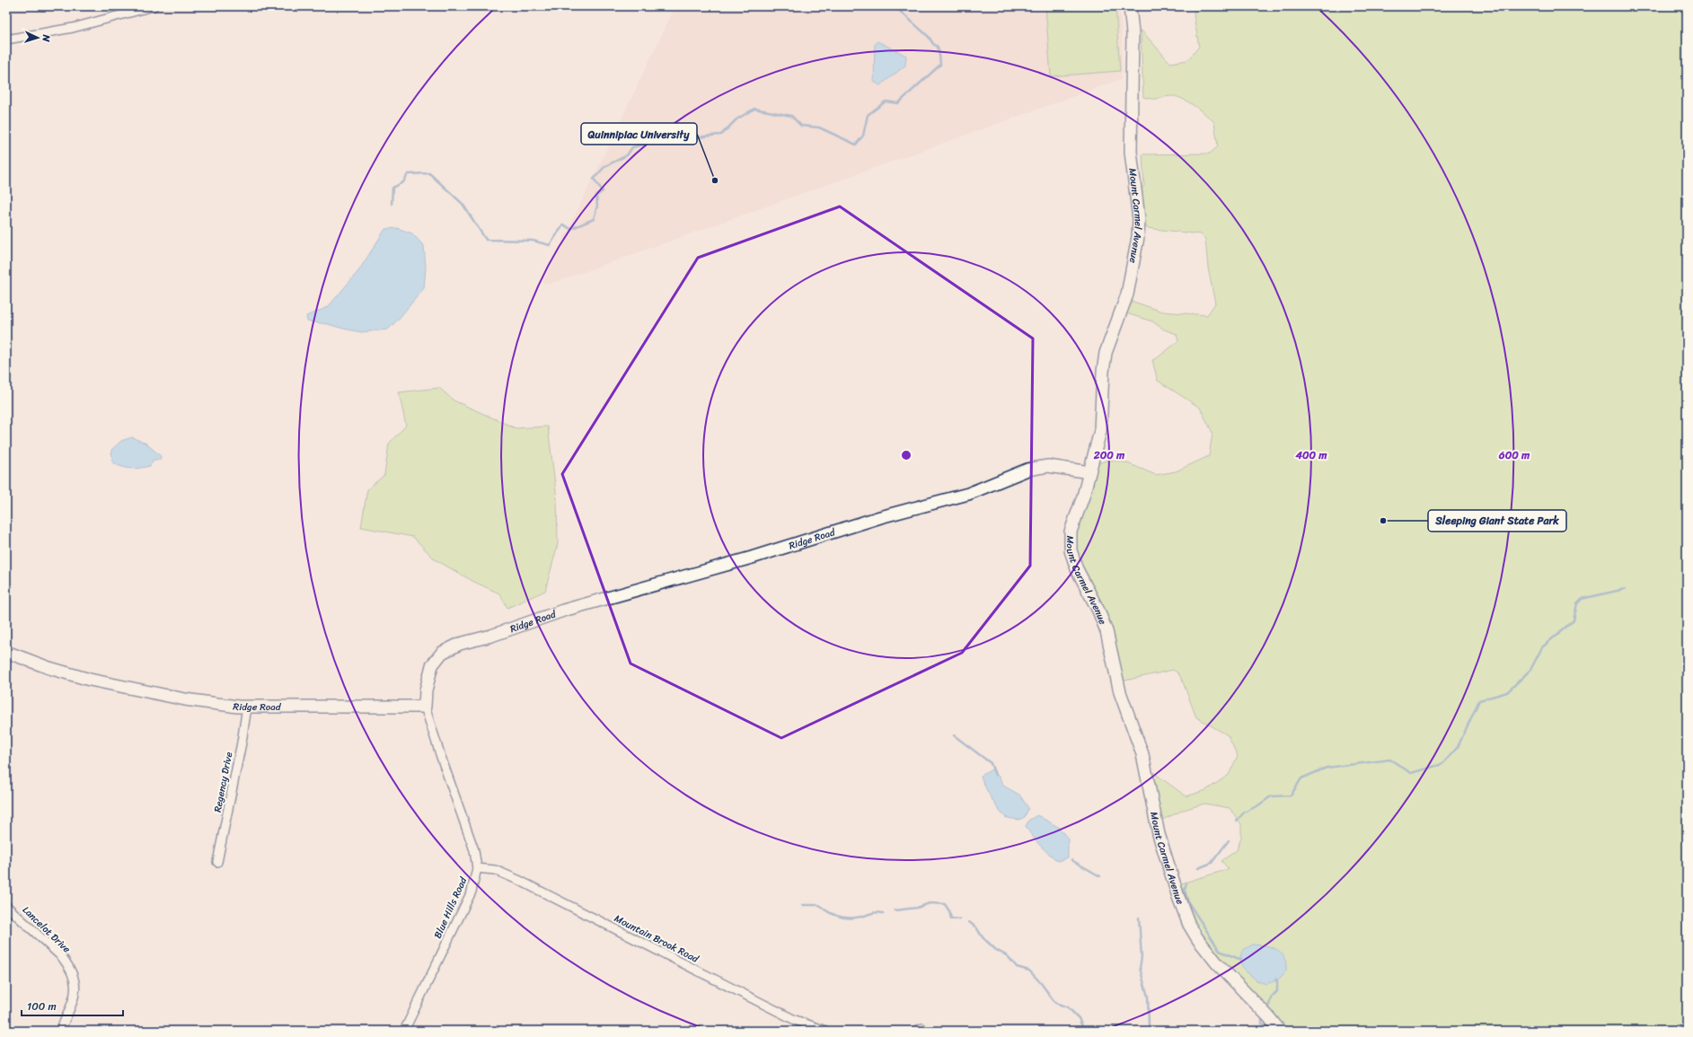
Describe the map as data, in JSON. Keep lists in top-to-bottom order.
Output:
{
  "streets": {
    "street": [
      "Mount Carmel Avenue",
      "Ridge Road",
      "Regency Drive",
      "Blue Hills Road",
      "Lancelot Drive",
      "Mountain Brook Road"
    ]
  },
  "crossings": [
    ["Mount Carmel Avenue", "Ridge Road"],
    ["Ridge Road", "Regency Drive"],
    ["Ridge Road", "Blue Hills Road"],
    ["Blue Hills Road", "Mountain Brook Road"]
  ],
  "places": ["Quinnipiac University", "Sleeping Giant State Park"],
  "scale_bar": "100 m",
  "north": "right",
  "rings": ["200 m", "400 m", "600 m"]
}
